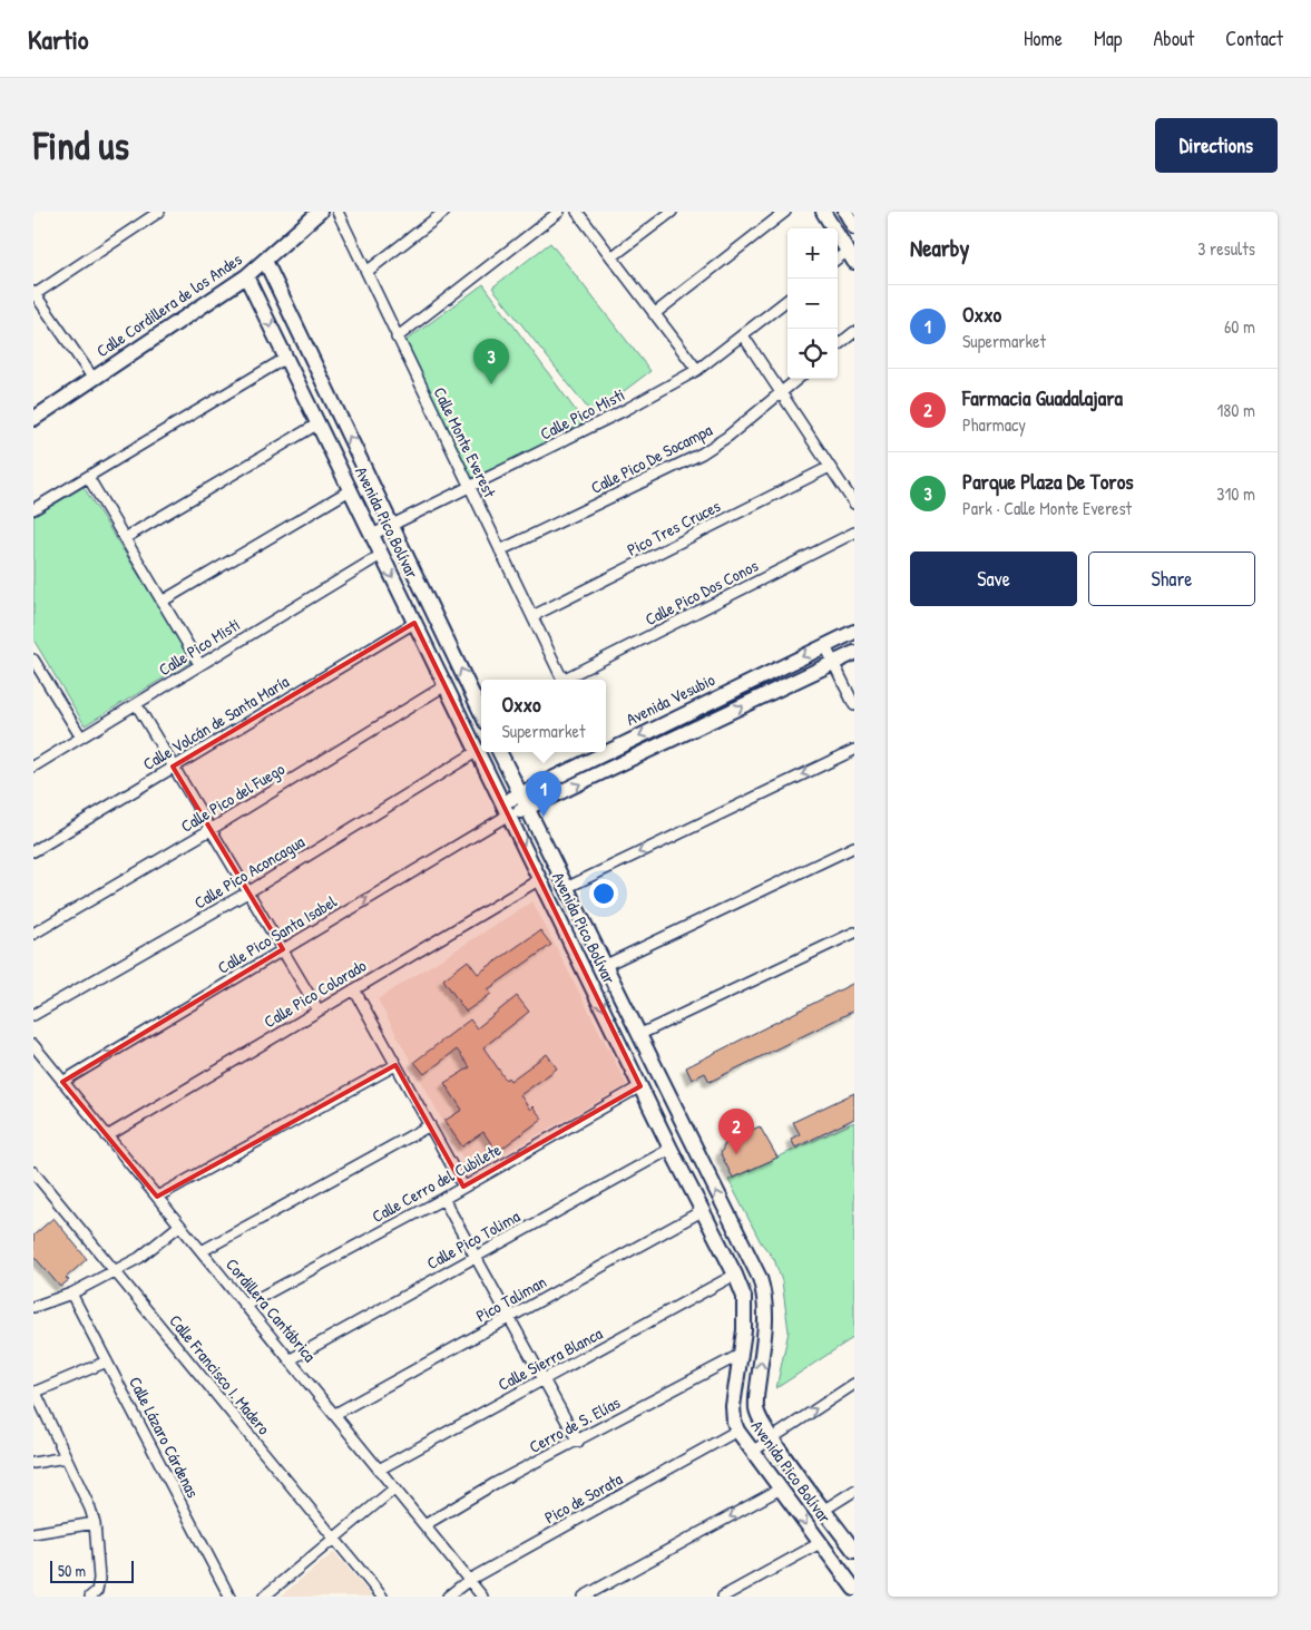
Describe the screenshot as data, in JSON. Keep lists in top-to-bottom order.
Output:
{
  "streets": {
    "street": [
      "Calle Cordillera de los Andes",
      "Calle Pico Misti",
      "Calle Monte Everest",
      "Calle Pico De Socampa",
      "Avenida Pico Bolívar",
      "Pico Tres Cruces",
      "Calle Pico Dos Conos",
      "Avenida Vesubio",
      "Calle Volcán de Santa María",
      "Calle Pico del Fuego",
      "Calle Pico Aconcagua",
      "Calle Pico Santa Isabel",
      "Calle Pico Colorado",
      "Calle Cerro del Cubilete",
      "Calle Pico Tolima",
      "Pico Taliman",
      "Cordillera Cantábrica",
      "Calle Sierra Blanca",
      "Calle Francisco I. Madero",
      "Cerro de S. Elías",
      "Calle Lázaro Cárdenas",
      "Pico de Sorata"
    ]
  },
  "crossings": [
    ["Calle Cordillera de los Andes", "Avenida Pico Bolívar"],
    ["Calle Pico Misti", "Calle Monte Everest"],
    ["Calle Pico Misti", "Avenida Pico Bolívar"],
    ["Calle Monte Everest", "Calle Pico De Socampa"],
    ["Calle Monte Everest", "Pico Tres Cruces"],
    ["Avenida Pico Bolívar", "Avenida Vesubio"],
    ["Avenida Pico Bolívar", "Calle Volcán de Santa María"],
    ["Avenida Pico Bolívar", "Calle Pico del Fuego"],
    ["Avenida Pico Bolívar", "Calle Pico Aconcagua"],
    ["Avenida Pico Bolívar", "Calle Pico Santa Isabel"],
    ["Avenida Pico Bolívar", "Calle Pico Colorado"],
    ["Avenida Pico Bolívar", "Calle Cerro del Cubilete"],
    ["Avenida Pico Bolívar", "Calle Pico Tolima"],
    ["Avenida Pico Bolívar", "Pico Taliman"],
    ["Avenida Pico Bolívar", "Calle Sierra Blanca"],
    ["Avenida Pico Bolívar", "Cerro de S. Elías"],
    ["Avenida Pico Bolívar", "Pico de Sorata"],
    ["Avenida Vesubio", "Calle Pico Santa Isabel"],
    ["Calle Pico Santa Isabel", "Cordillera Cantábrica"],
    ["Calle Pico Colorado", "Cordillera Cantábrica"],
    ["Calle Cerro del Cubilete", "Cordillera Cantábrica"],
    ["Calle Pico Tolima", "Cordillera Cantábrica"],
    ["Pico Taliman", "Cordillera Cantábrica"],
    ["Cordillera Cantábrica", "Calle Sierra Blanca"],
    ["Cordillera Cantábrica", "Cerro de S. Elías"],
    ["Cordillera Cantábrica", "Pico de Sorata"]
  ],
  "one_way": ["Calle Pico Santa Isabel"],
  "scale_bar": "50 m",
  "page": {
    "header": "Kartio",
    "nav": [
      "Home",
      "Map",
      "About",
      "Contact"
    ],
    "buttons": [
      "Directions",
      ["Save", "Share"]
    ],
    "title": "Find us",
    "heading": ["Nearby", "3 results"],
    "map_buttons": ["+", "−"],
    "list": [
      {
        "mark": "1",
        "name": "Oxxo",
        "note": "Supermarket",
        "value": "60 m"
      },
      {
        "mark": "2",
        "name": "Farmacia Guadalajara",
        "note": "Pharmacy",
        "value": "180 m"
      },
      {
        "mark": "3",
        "name": "Parque Plaza De Toros",
        "note": "Park · Calle Monte Everest",
        "value": "310 m"
      }
    ],
    "pins": ["3", "1", "2"],
    "popup": ["Oxxo", "Supermarket"],
    "scale": "50 m"
  }
}
